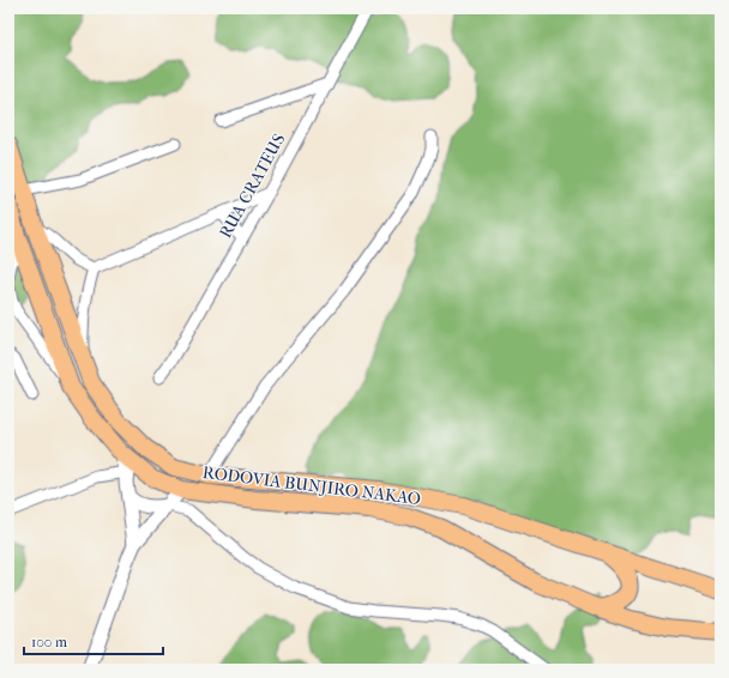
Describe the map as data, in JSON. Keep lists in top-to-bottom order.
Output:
{
  "streets": {
    "main road": ["RODOVIA BUNJIRO NAKAO"],
    "street": ["RUA CRATEUS"]
  },
  "scale_bar": "100 m"
}
